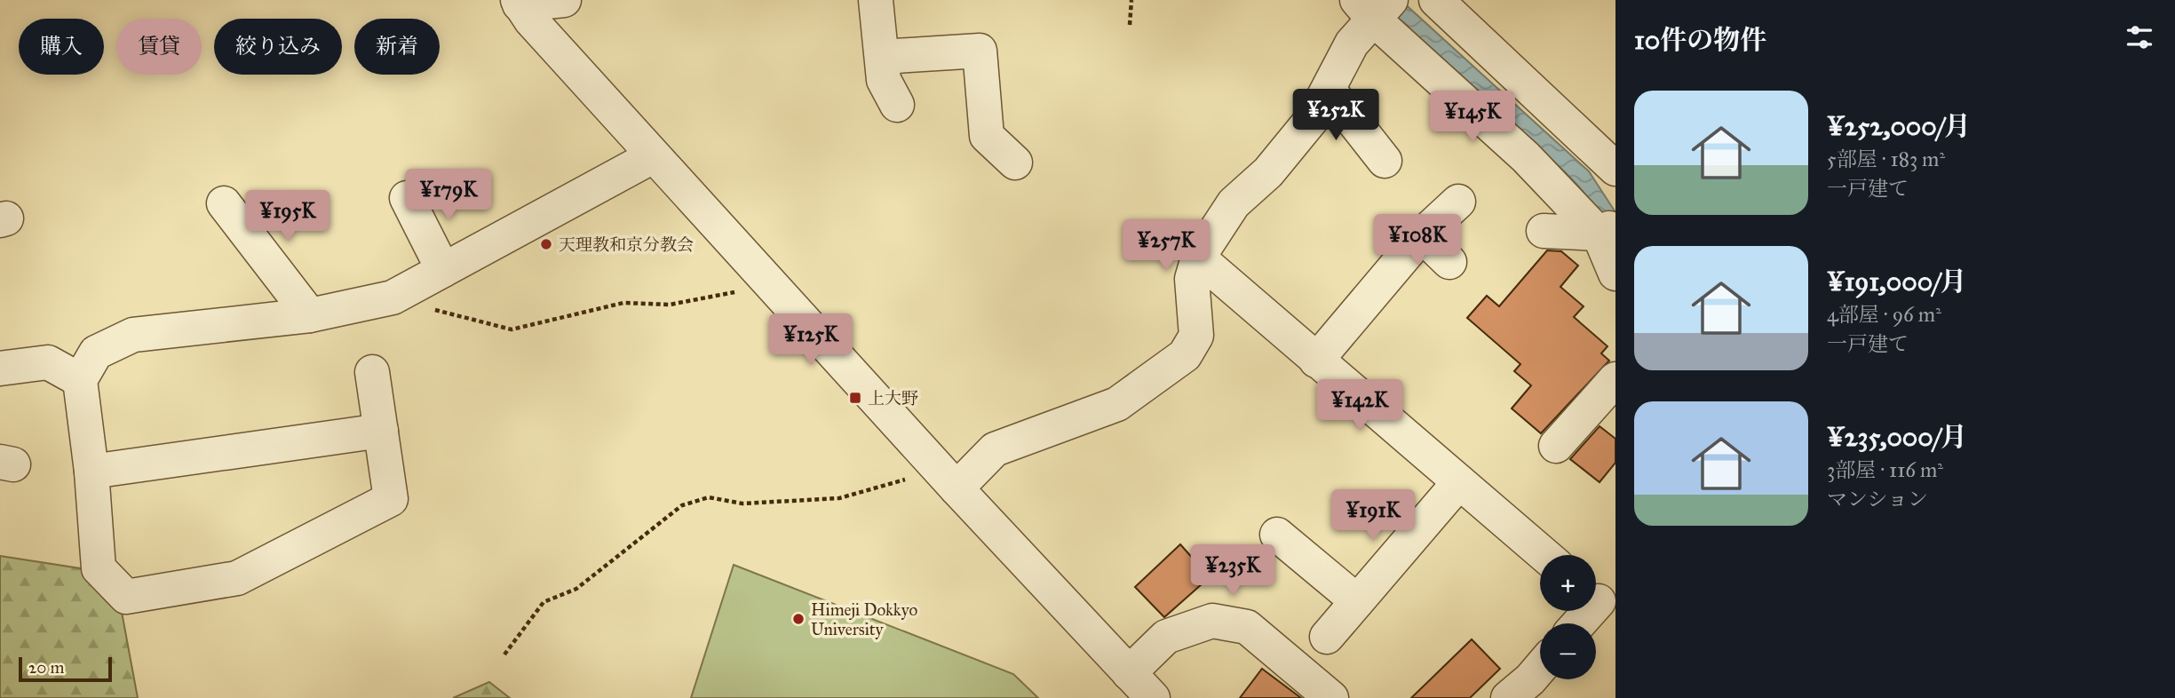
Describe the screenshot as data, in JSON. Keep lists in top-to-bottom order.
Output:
{
  "places": {
    "other": ["天理教和京分教会", "Himeji Dokkyo University"],
    "transit": ["上大野"]
  },
  "scale_bar": "20 m",
  "page": {
    "heading": "10件の物件",
    "chip": [
      "購入",
      "賃貸",
      "絞り込み",
      "新着"
    ],
    "list": [
      {
        "name": "¥252,000/月",
        "note": "5部屋 · 183 m² · 一戸建て"
      },
      {
        "name": "¥191,000/月",
        "note": "4部屋 · 96 m² · 一戸建て"
      },
      {
        "name": "¥235,000/月",
        "note": "3部屋 · 116 m² · マンション"
      }
    ],
    "price": [
      "¥252K",
      "¥145K",
      "¥179K",
      "¥195K",
      "¥108K",
      "¥257K",
      "¥125K",
      "¥142K",
      "¥191K",
      "¥235K"
    ],
    "map_buttons": ["+", "−"],
    "scale": "20 m"
  }
}
